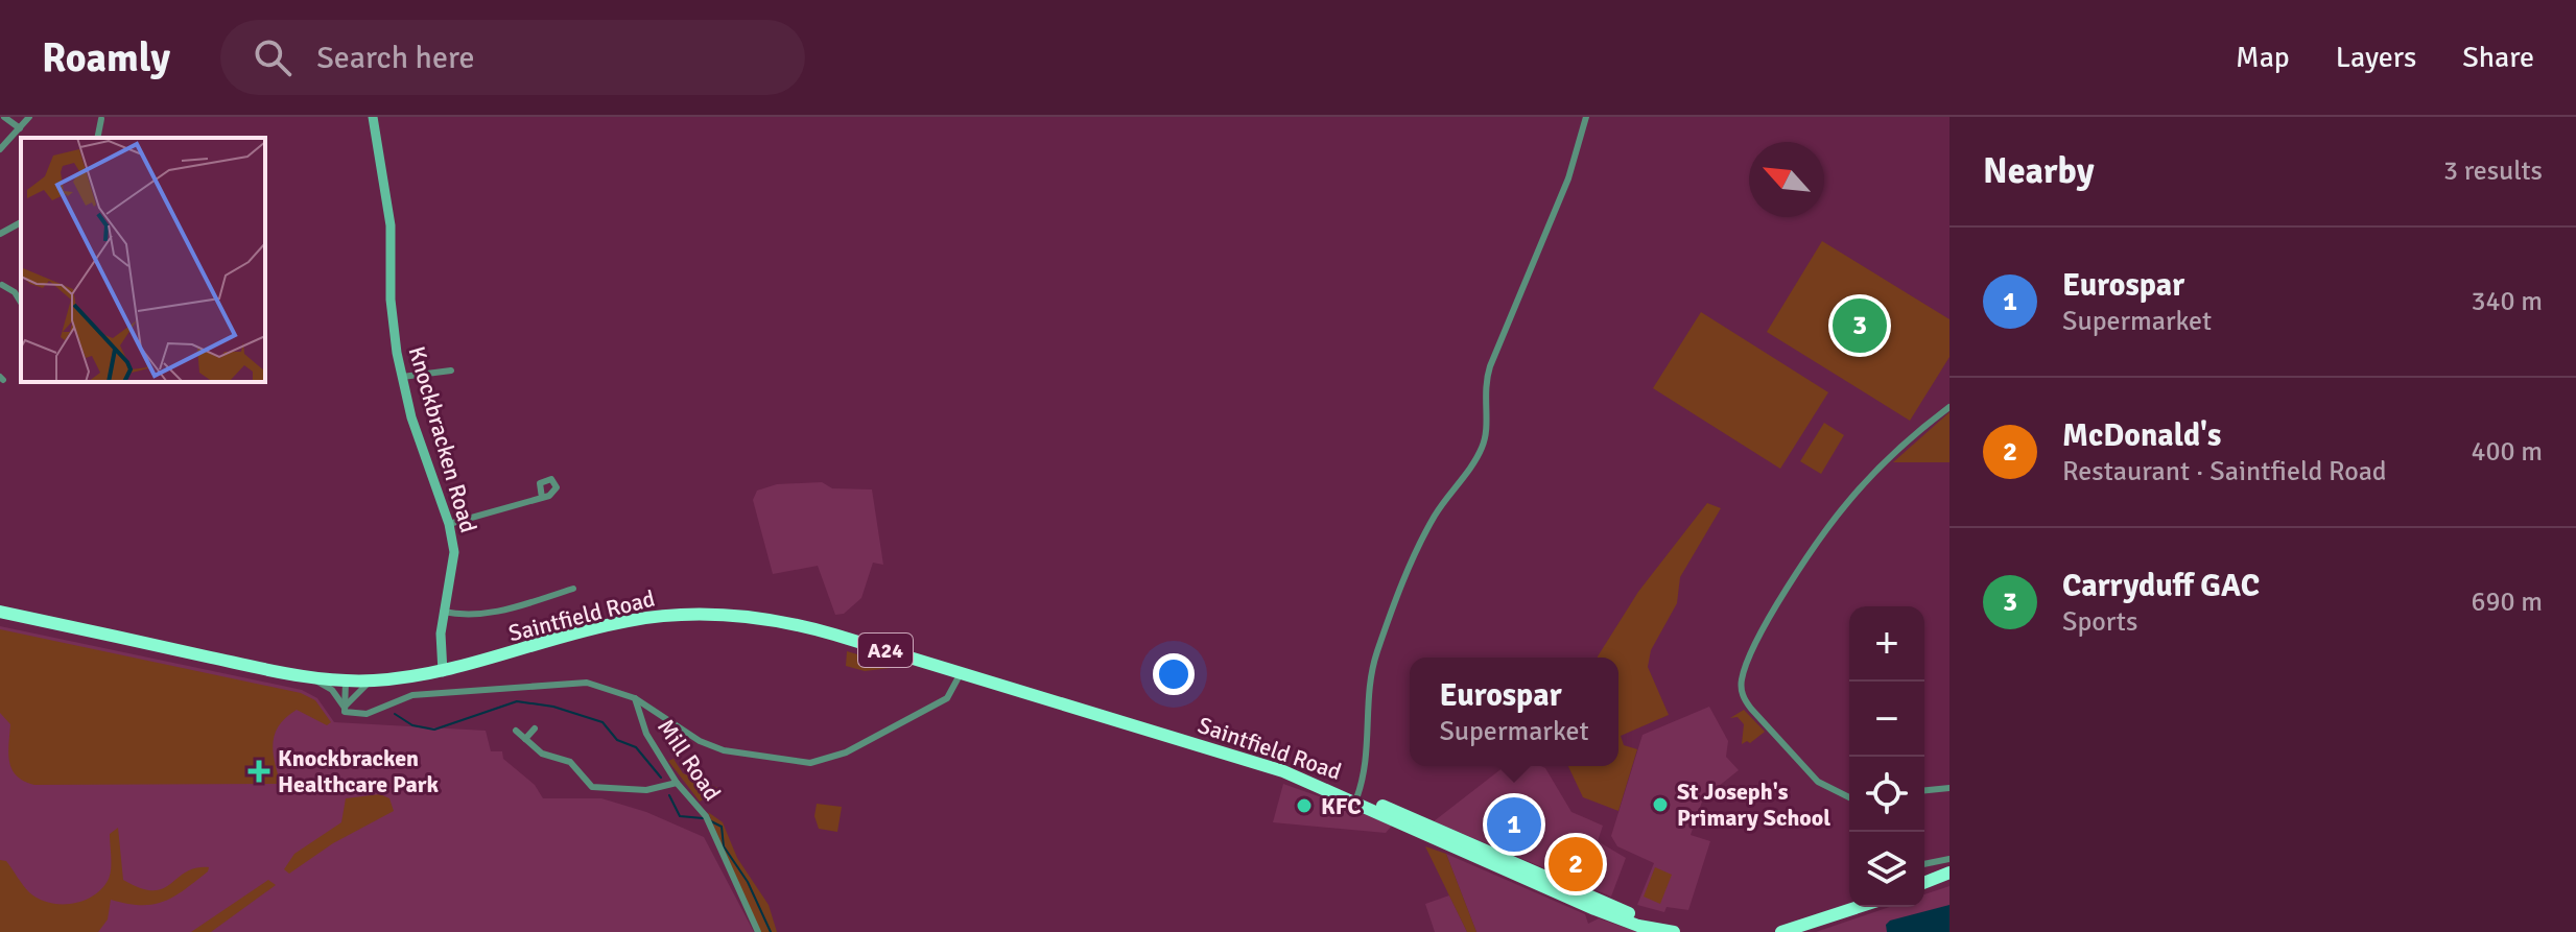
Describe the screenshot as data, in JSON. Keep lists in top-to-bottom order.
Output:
{
  "streets": {
    "highway": ["Saintfield Road", "A24"],
    "street": ["Knockbracken Road", "Mill Road"]
  },
  "crossings": [
    ["Knockbracken Road", "Saintfield Road"]
  ],
  "places": {
    "health": ["Knockbracken Healthcare Park"],
    "other": ["St Joseph's Primary School", "KFC"]
  },
  "north": "top left",
  "page": {
    "header": "Roamly",
    "search": "Search here",
    "nav": ["Map", "Layers", "Share"],
    "heading": ["Nearby", "3 results"],
    "list": [
      {
        "mark": "1",
        "name": "Eurospar",
        "note": "Supermarket",
        "value": "340 m"
      },
      {
        "mark": "2",
        "name": "McDonald's",
        "note": "Restaurant · Saintfield Road",
        "value": "400 m"
      },
      {
        "mark": "3",
        "name": "Carryduff GAC",
        "note": "Sports",
        "value": "690 m"
      }
    ],
    "pins": ["3", "1", "2"],
    "map_buttons": ["+", "−"],
    "popup": ["Eurospar", "Supermarket"]
  }
}
